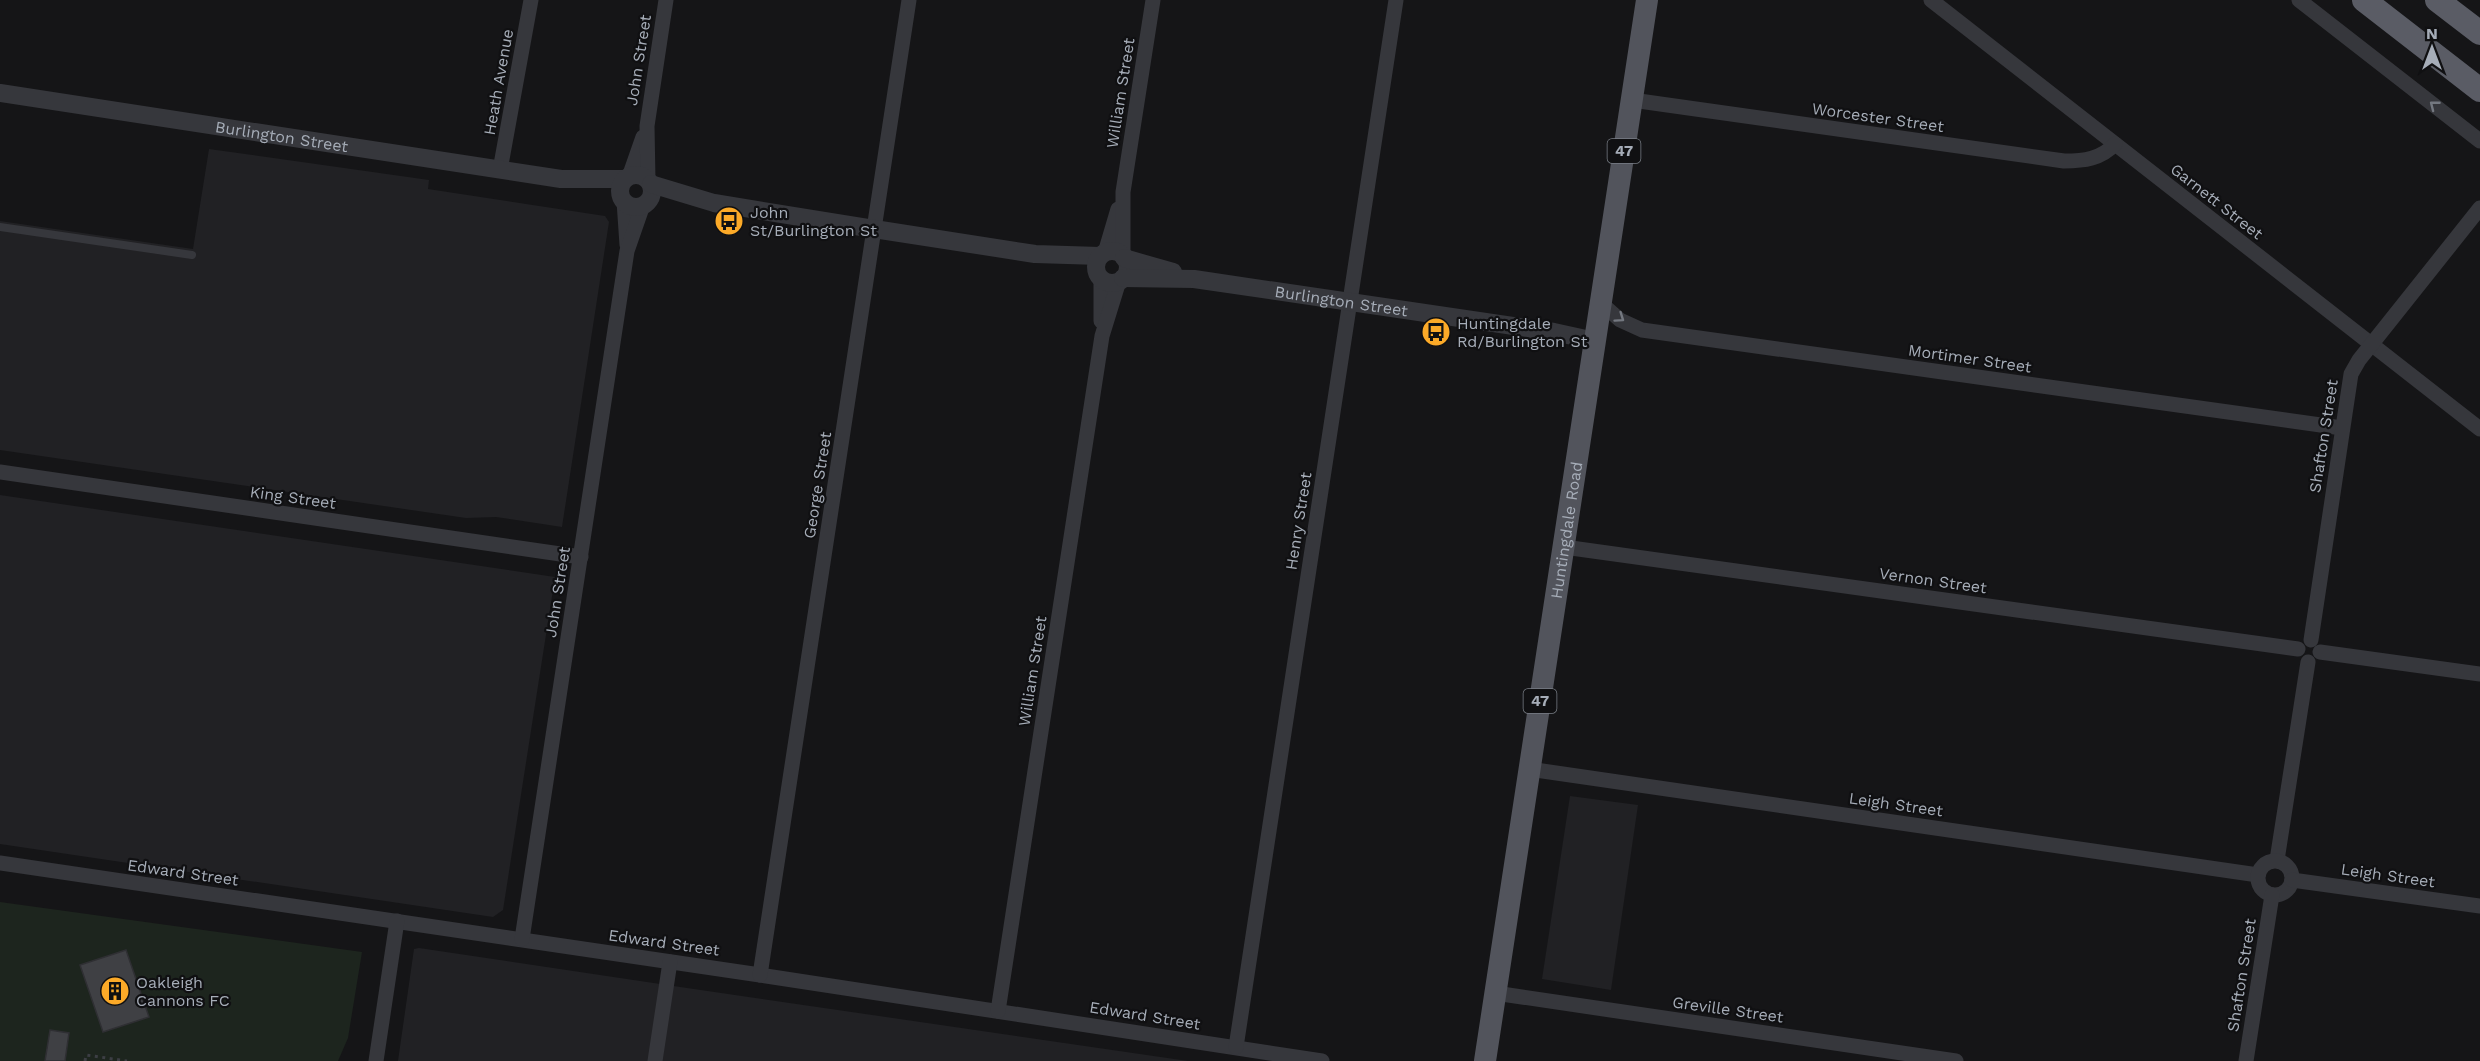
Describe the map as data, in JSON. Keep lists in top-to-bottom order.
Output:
{
  "streets": {
    "main road": ["47", "Huntingdale Road"],
    "street": [
      "John Street",
      "Heath Avenue",
      "William Street",
      "Worcester Street",
      "Burlington Street",
      "Garnett Street",
      "Mortimer Street",
      "Shafton Street",
      "George Street",
      "King Street",
      "Henry Street",
      "Vernon Street",
      "Leigh Street",
      "Edward Street",
      "Greville Street"
    ]
  },
  "crossings": [
    ["John Street", "Burlington Street"],
    ["John Street", "King Street"],
    ["John Street", "Edward Street"],
    ["Heath Avenue", "Burlington Street"],
    ["William Street", "Burlington Street"],
    ["William Street", "Edward Street"],
    ["Worcester Street", "Garnett Street"],
    ["Worcester Street", "Huntingdale Road"],
    ["Burlington Street", "Henry Street"],
    ["Burlington Street", "Huntingdale Road"],
    ["Garnett Street", "Shafton Street"],
    ["Mortimer Street", "Shafton Street"],
    ["Mortimer Street", "Huntingdale Road"],
    ["Shafton Street", "Leigh Street"],
    ["George Street", "Edward Street"],
    ["Henry Street", "Edward Street"],
    ["Huntingdale Road", "Vernon Street"],
    ["Huntingdale Road", "Leigh Street"],
    ["Huntingdale Road", "Greville Street"]
  ],
  "one_way": ["Mortimer Street"],
  "places": {
    "bus stop": ["John St/Burlington St", "Huntingdale Rd/Burlington St"],
    "building": ["Oakleigh Cannons FC"]
  },
  "north": "top"
}
